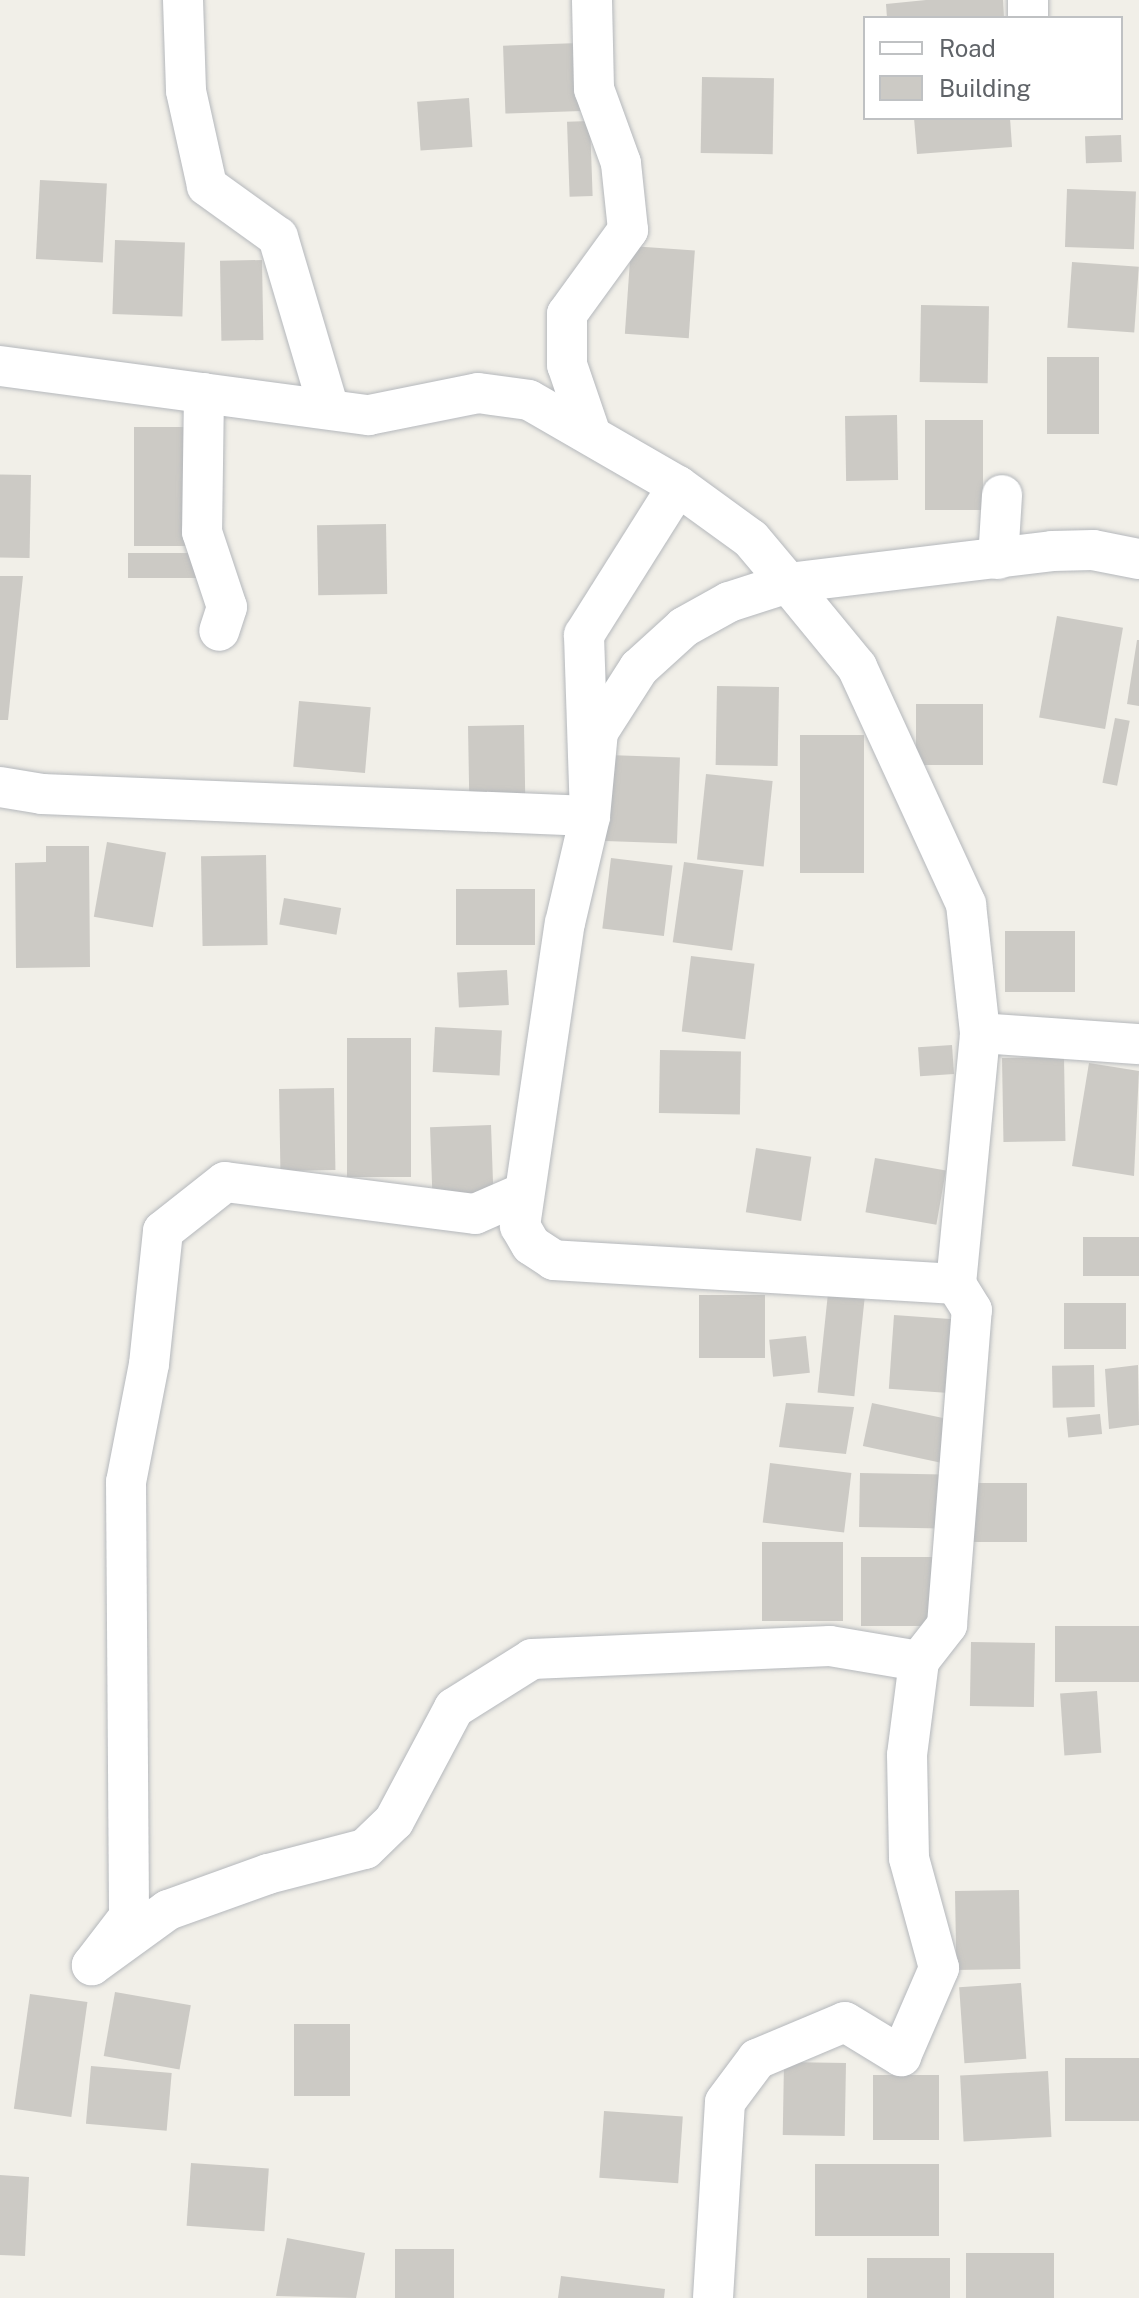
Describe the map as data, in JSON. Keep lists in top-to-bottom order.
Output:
{
  "legend": ["Road", "Building"]
}
